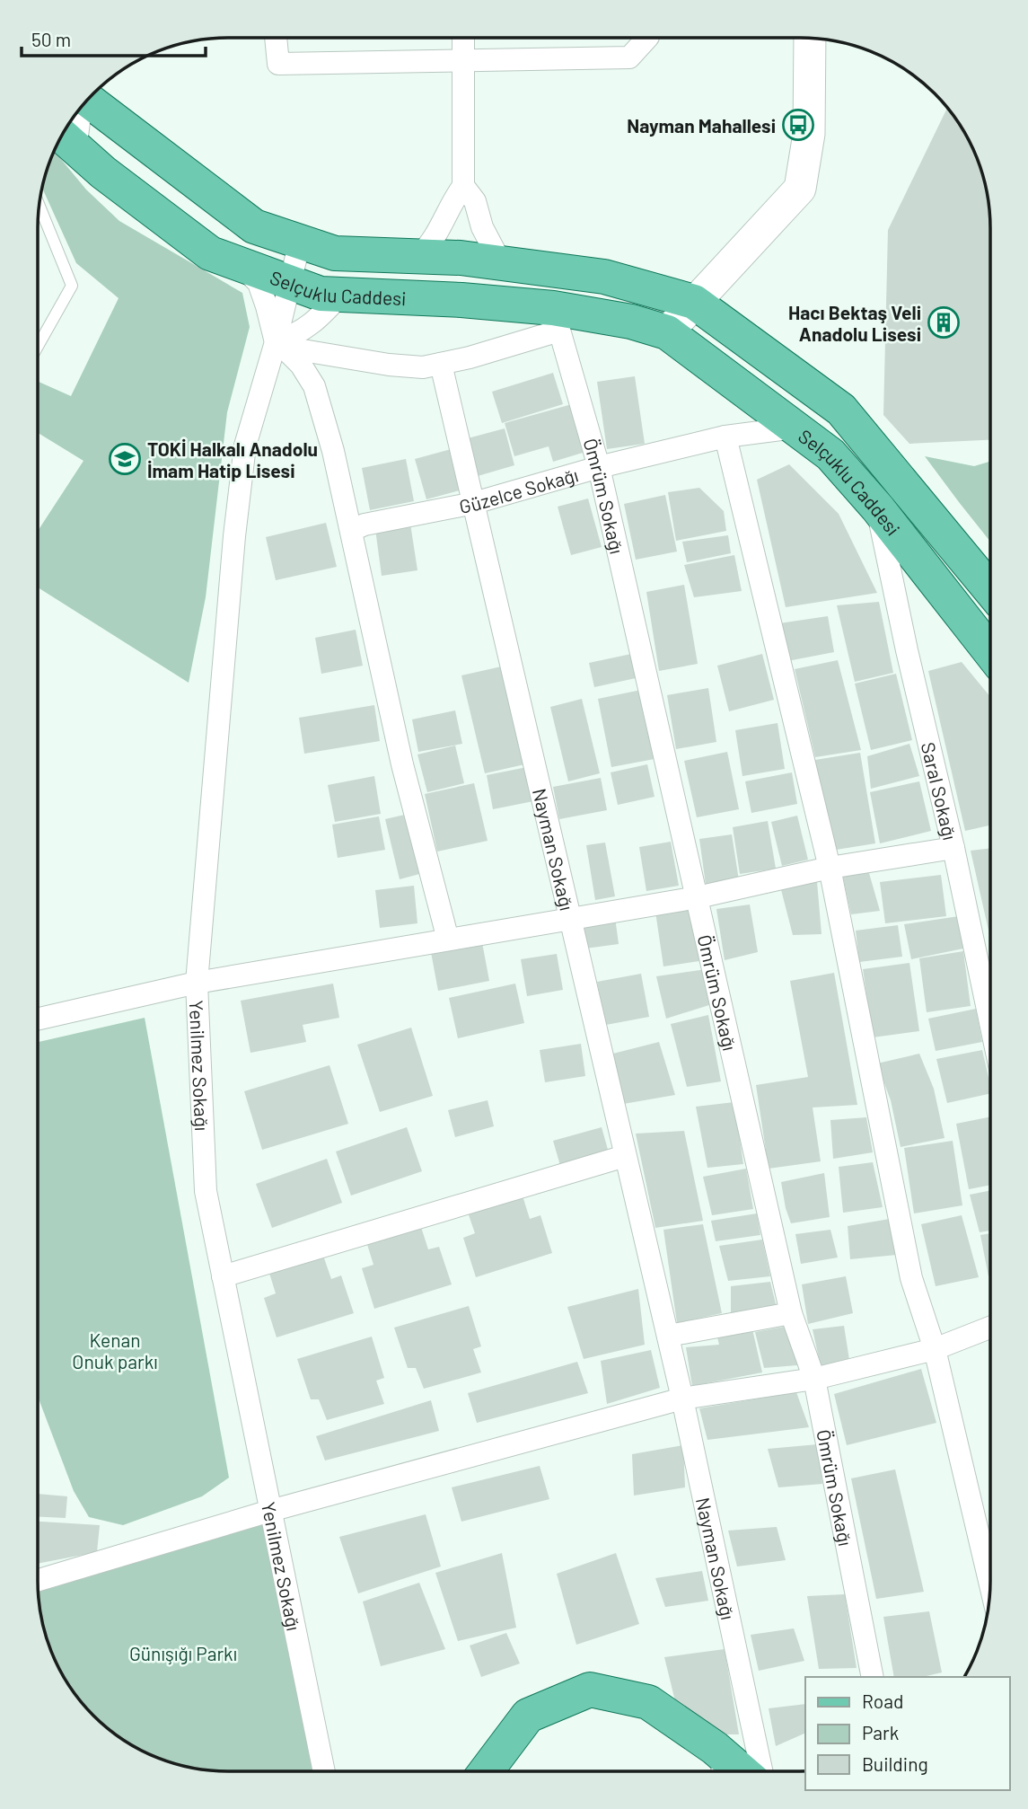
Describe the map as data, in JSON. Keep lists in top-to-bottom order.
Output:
{
  "streets": {
    "main road": ["Selçuklu Caddesi"],
    "street": [
      "Güzelce Sokağı",
      "Ömrüm Sokağı",
      "Saral Sokağı",
      "Nayman Sokağı",
      "Yenilmez Sokağı"
    ]
  },
  "crossings": [
    ["Selçuklu Caddesi", "Güzelce Sokağı"],
    ["Selçuklu Caddesi", "Ömrüm Sokağı"],
    ["Selçuklu Caddesi", "Saral Sokağı"],
    ["Selçuklu Caddesi", "Yenilmez Sokağı"],
    ["Güzelce Sokağı", "Ömrüm Sokağı"],
    ["Güzelce Sokağı", "Nayman Sokağı"]
  ],
  "parks": ["Kenan Onuk parkı", "Günışığı Parkı"],
  "places": {
    "bus stop": ["Nayman Mahallesi"],
    "building": ["Hacı Bektaş Veli Anadolu Lisesi"],
    "school or university": ["TOKİ Halkalı Anadolu İmam Hatip Lisesi"]
  },
  "legend": ["Road", "Park", "Building"],
  "scale_bar": "50 m"
}
